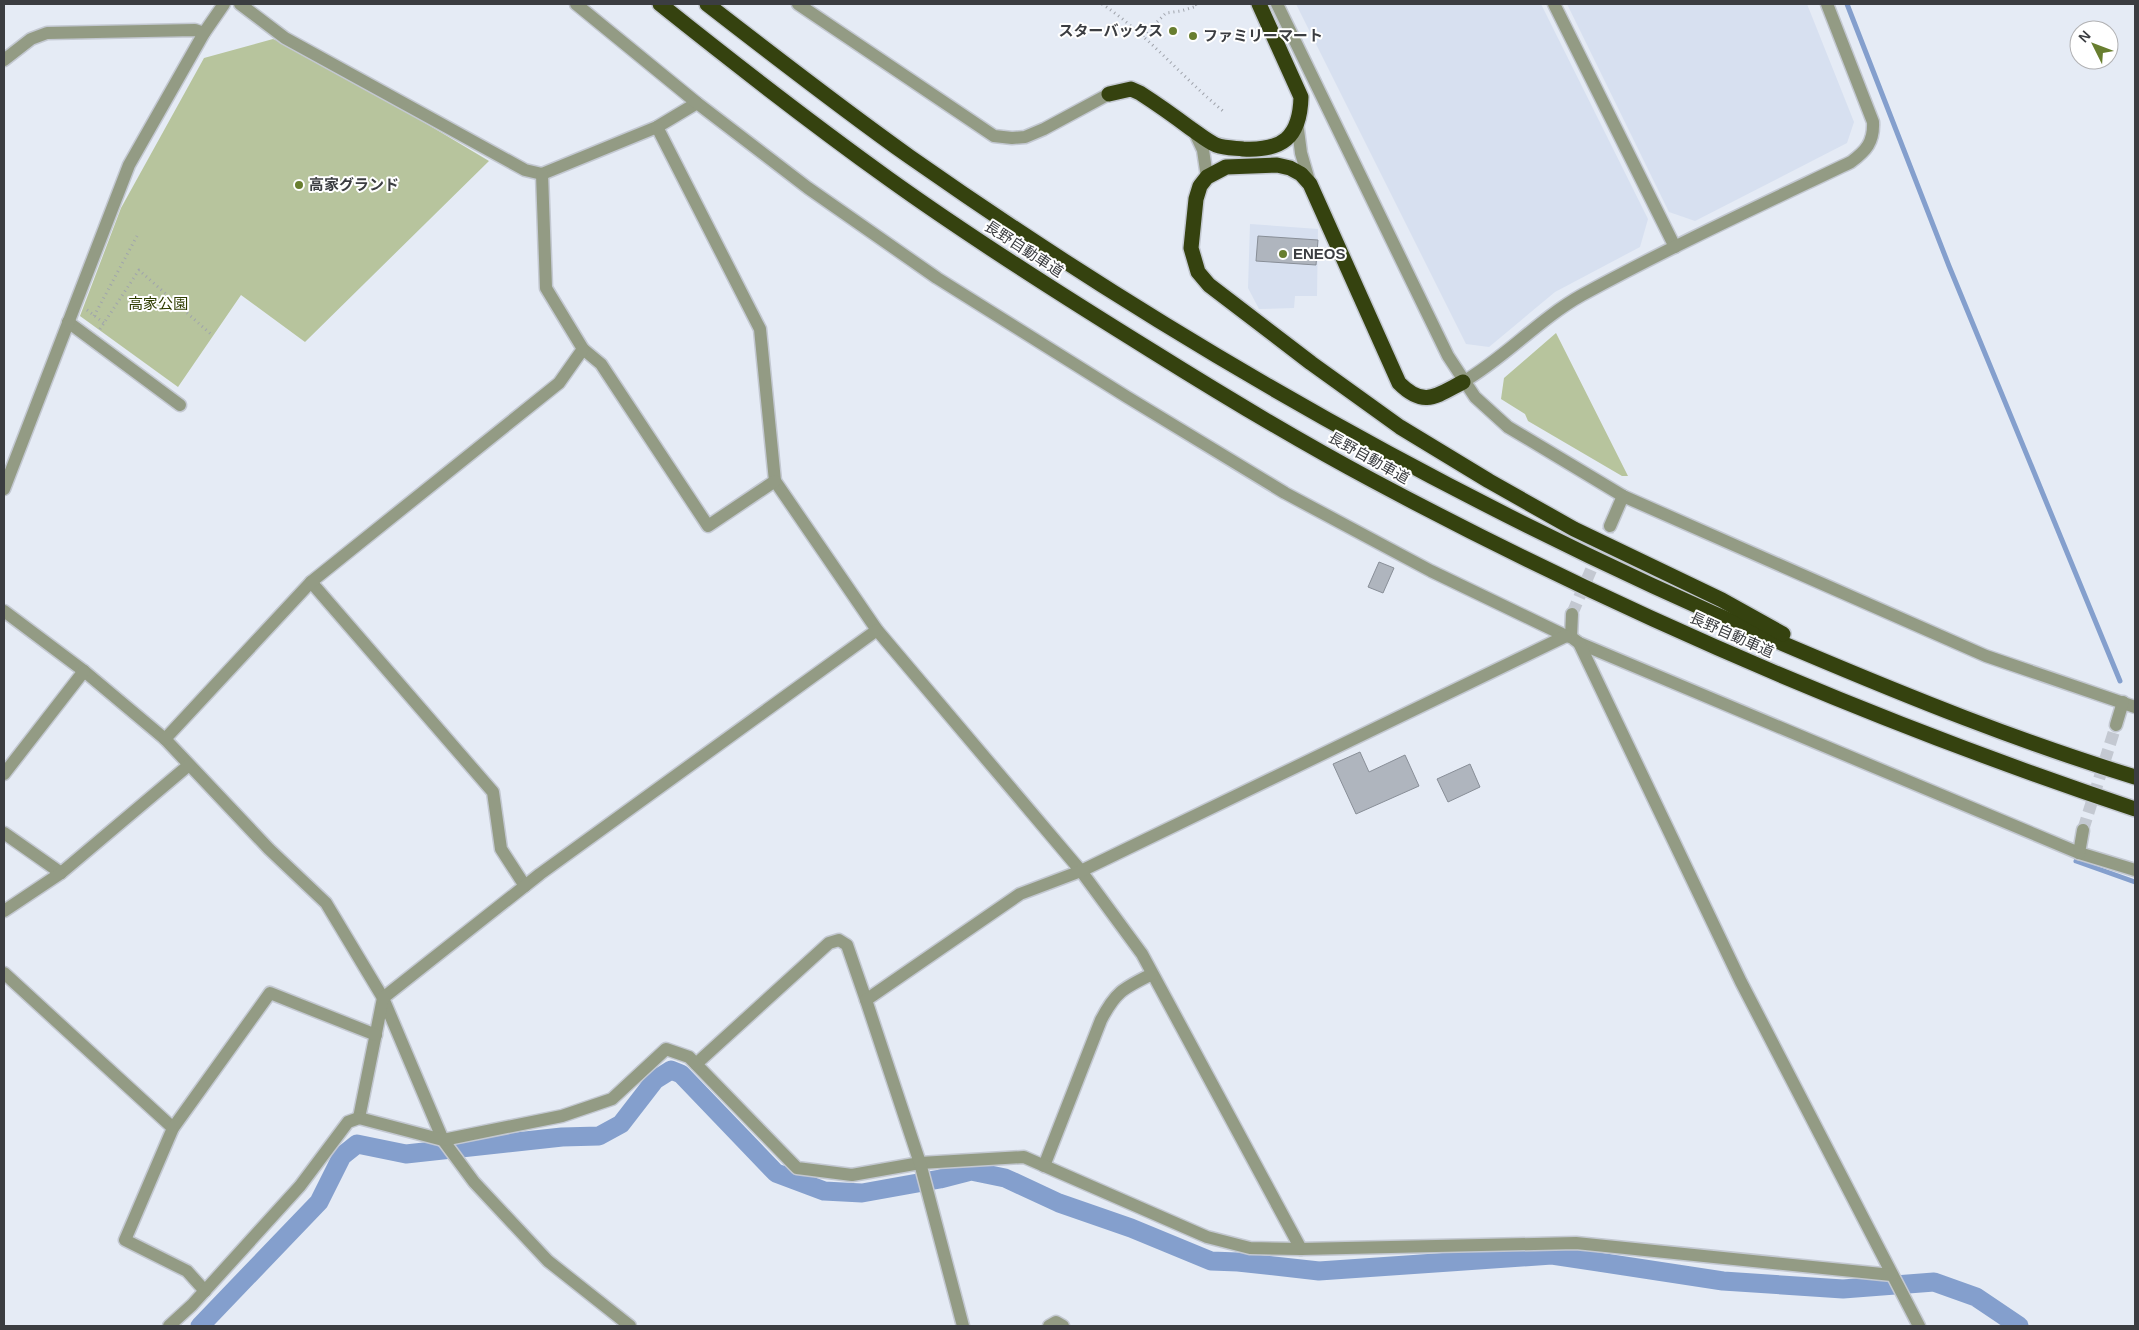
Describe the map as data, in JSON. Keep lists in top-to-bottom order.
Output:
{
  "streets": {
    "highway": ["長野自動車道"]
  },
  "parks": ["高家公園"],
  "places": [
    "スターバックス",
    "ファミリーマート",
    "高家グランド",
    "ENEOS"
  ],
  "north": "top left"
}
